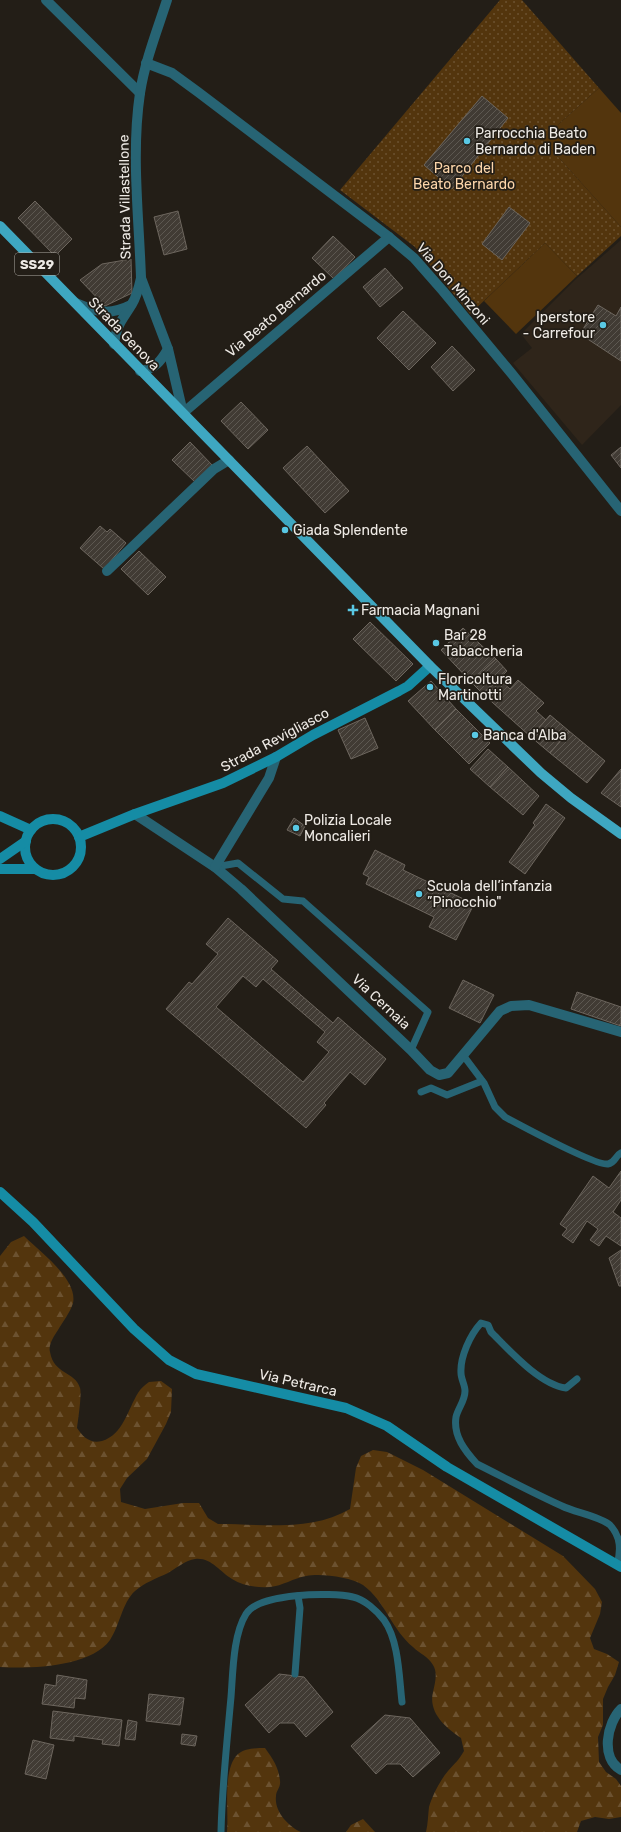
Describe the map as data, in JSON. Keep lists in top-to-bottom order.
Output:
{
  "streets": {
    "main road": ["SS29", "Strada Genova"],
    "street": [
      "Strada Villastellone",
      "Via Don Minzoni",
      "Via Beato Bernardo",
      "Strada Revigliasco",
      "Via Cernaia",
      "Via Petrarca"
    ]
  },
  "crossings": [
    ["Strada Villastellone", "Via Don Minzoni"],
    ["Strada Villastellone", "Via Beato Bernardo"],
    ["Strada Villastellone", "Strada Genova"],
    ["Via Don Minzoni", "Via Beato Bernardo"],
    ["Via Beato Bernardo", "Strada Genova"],
    ["Strada Genova", "Strada Revigliasco"],
    ["Strada Revigliasco", "Via Cernaia"]
  ],
  "parks": ["Parco del Beato Bernardo"],
  "places": {
    "other": [
      "Parrocchia Beato Bernardo di Baden",
      "Iperstore - Carrefour",
      "Giada Splendente",
      "Bar 28 Tabaccheria",
      "Floricoltura Martinotti",
      "Banca d'Alba",
      "Polizia Locale Moncalieri",
      "Scuola dell’infanzia ”Pinocchio\""
    ],
    "health": ["Farmacia Magnani"]
  }
}
